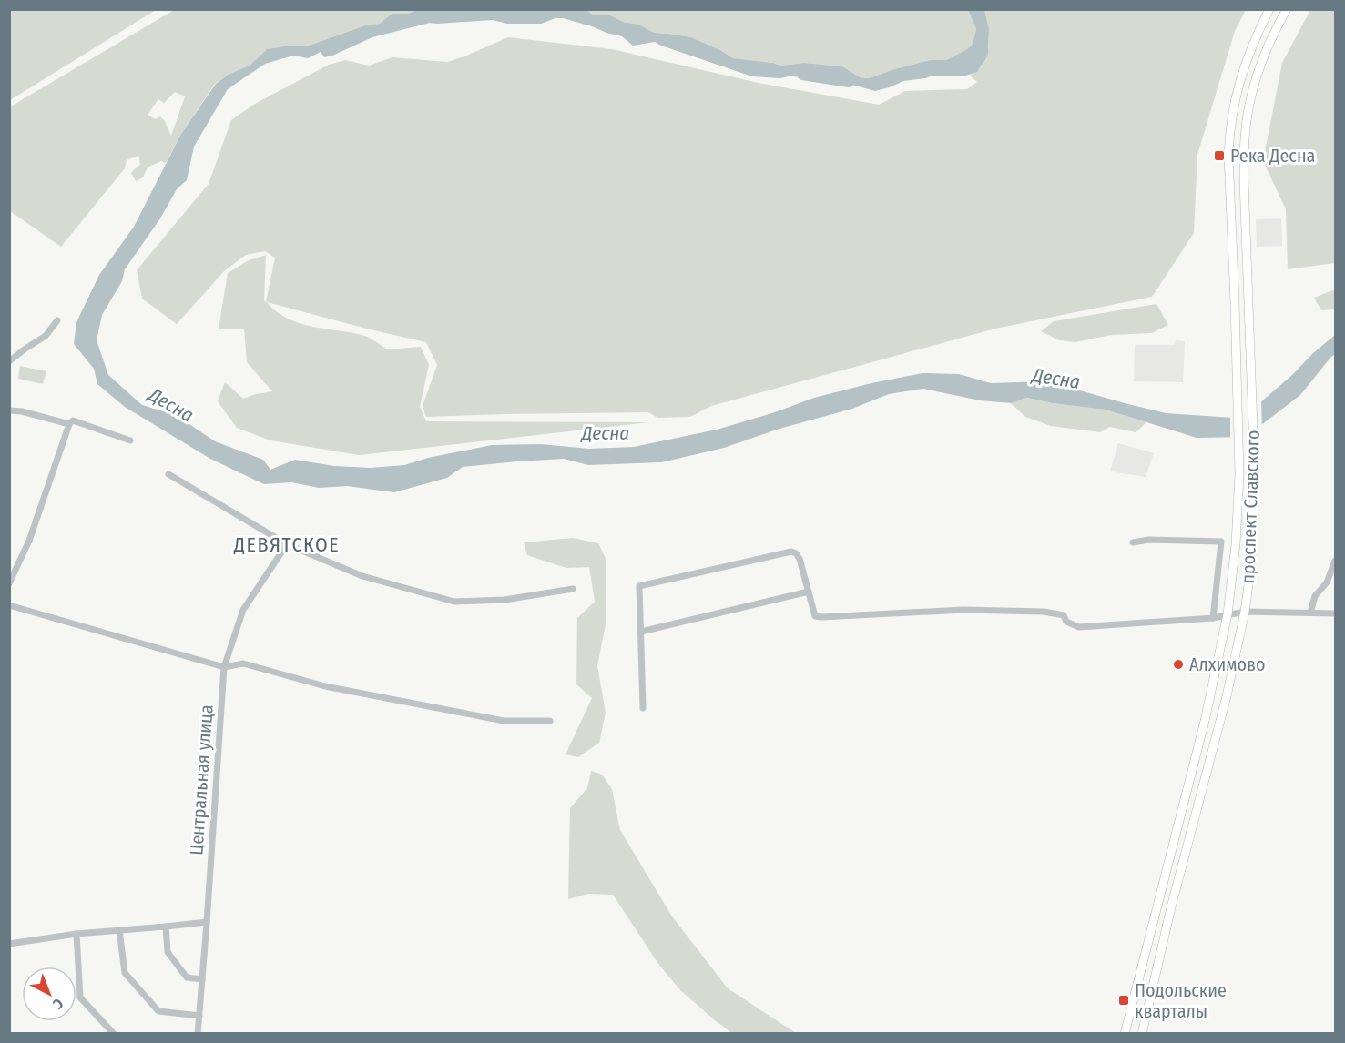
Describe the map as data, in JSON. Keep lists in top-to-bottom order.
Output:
{
  "streets": {
    "main road": ["проспект Славского"],
    "street": ["Центральная улица"]
  },
  "districts": ["ДЕВЯТСКОЕ"],
  "water": ["Десна"],
  "places": {
    "transit": ["Река Десна", "Подольские кварталы"],
    "other": ["Алхимово"]
  },
  "north": "bottom right"
}
